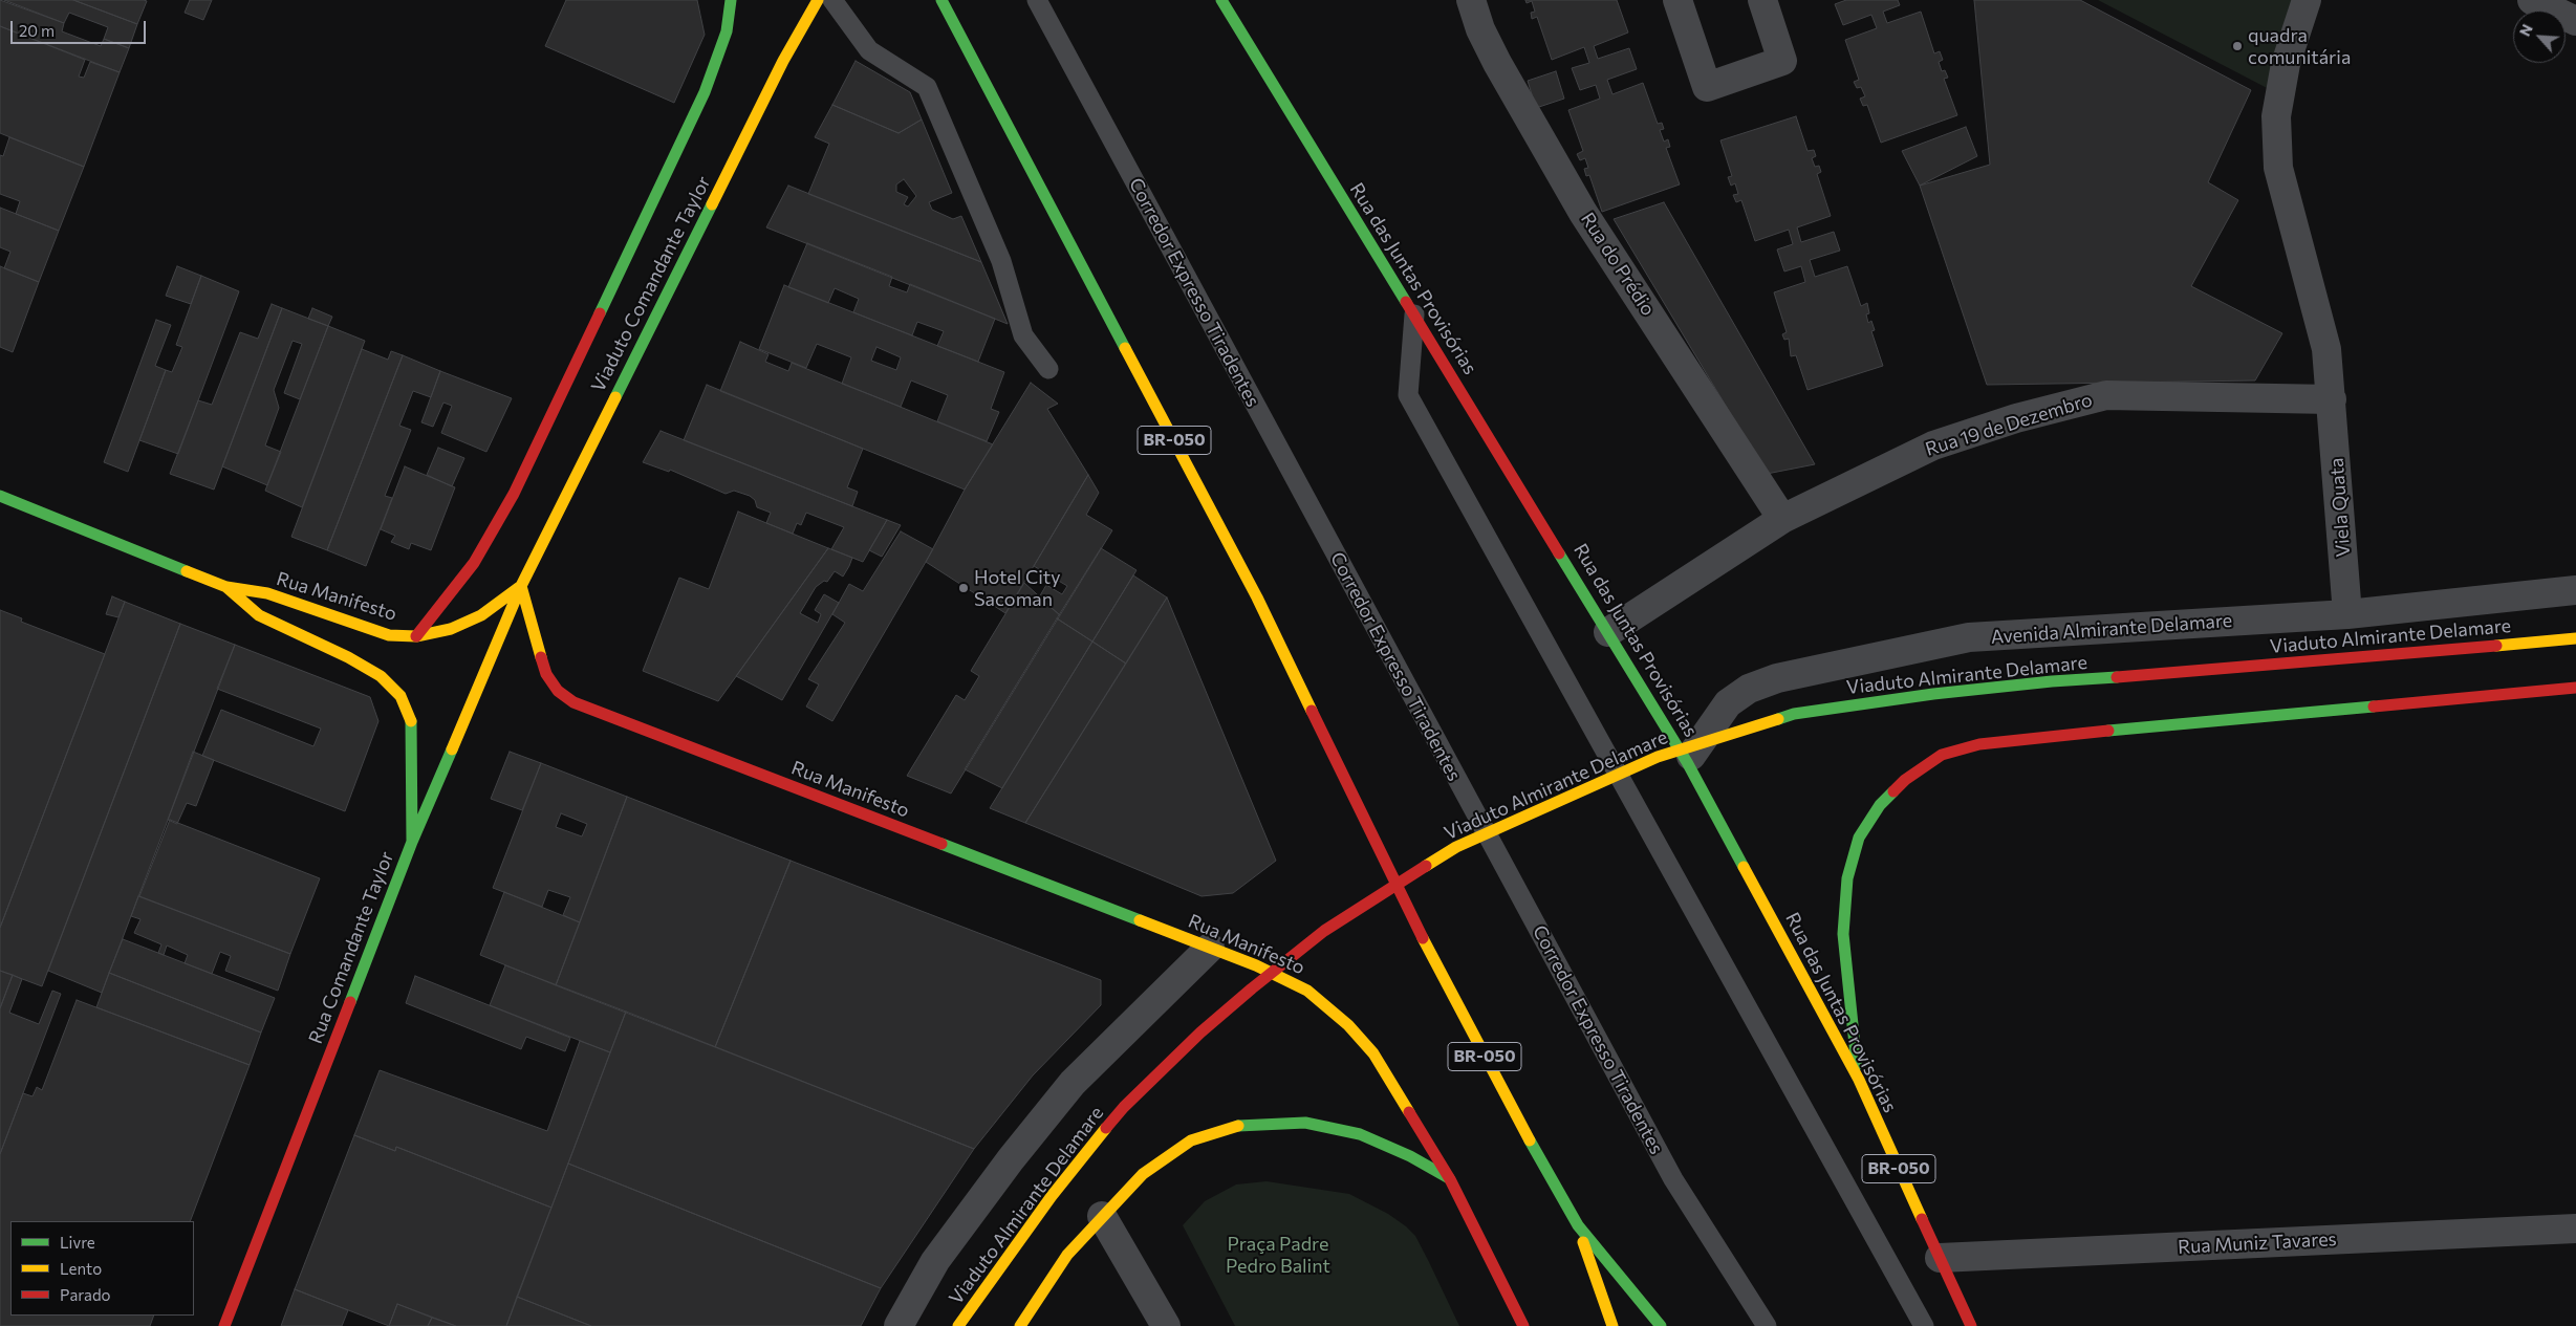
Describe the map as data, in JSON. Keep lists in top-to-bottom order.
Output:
{
  "streets": {
    "main road": [
      "Rua das Juntas Provisórias",
      "Viaduto Comandante Taylor",
      "BR-050",
      "Rua Manifesto",
      "Viaduto Almirante Delamare",
      "Rua Comandante Taylor"
    ],
    "street": [
      "Rua do Prédio",
      "Rua 19 de Dezembro",
      "Viela Quata",
      "Avenida Almirante Delamare",
      "Rua Muniz Tavares"
    ],
    "lane": ["Corredor Expresso Tiradentes"]
  },
  "crossings": [
    ["Rua do Prédio", "Rua 19 de Dezembro"],
    ["Rua das Juntas Provisórias", "Rua 19 de Dezembro"],
    ["Rua das Juntas Provisórias", "Avenida Almirante Delamare"],
    ["Rua das Juntas Provisórias", "Rua Muniz Tavares"],
    ["Viaduto Comandante Taylor", "Rua Manifesto"],
    ["Viaduto Comandante Taylor", "Rua Comandante Taylor"],
    ["Rua 19 de Dezembro", "Viela Quata"],
    ["Viela Quata", "Avenida Almirante Delamare"],
    ["Rua Manifesto", "Rua Comandante Taylor"]
  ],
  "parks": ["Praça Padre Pedro Balint"],
  "places": ["quadra comunitária", "Hotel City Sacoman"],
  "legend": ["Livre", "Lento", "Parado"],
  "scale_bar": "20 m",
  "north": "top left"
}
